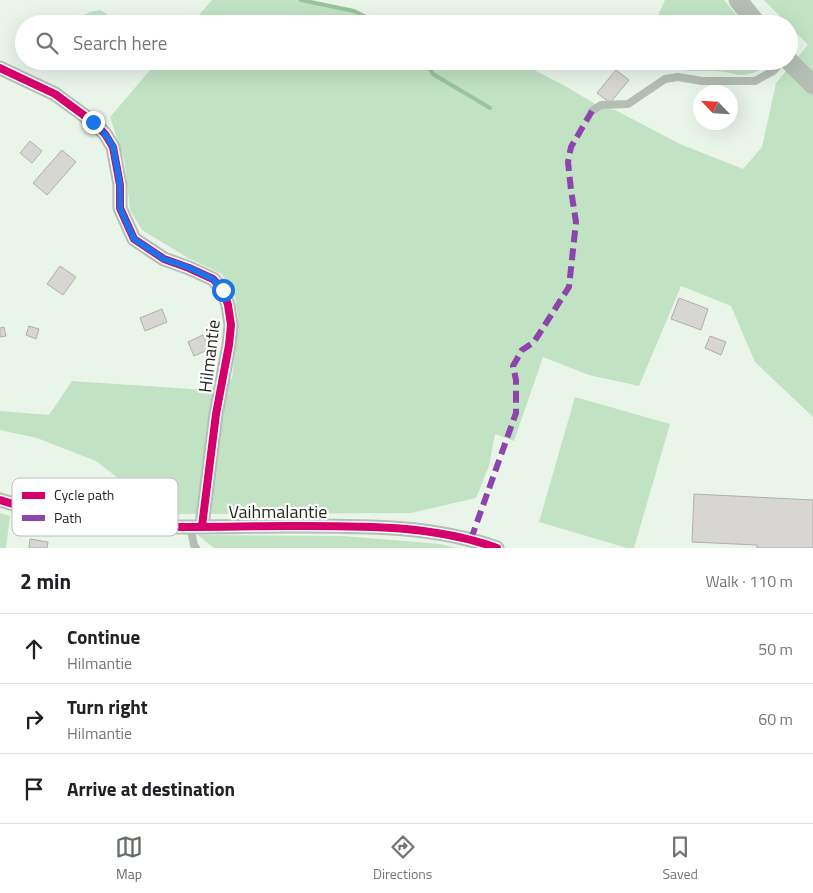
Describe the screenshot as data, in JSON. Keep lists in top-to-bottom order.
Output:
{
  "streets": {
    "street": ["Hilmantie", "Vaihmalantie"]
  },
  "crossings": [
    ["Hilmantie", "Vaihmalantie"]
  ],
  "legend": ["Cycle path", "Path"],
  "north": "top left",
  "page": {
    "search": "Search here",
    "heading": ["2 min", "Walk · 110 m"],
    "list": [
      ["Continue", "Hilmantie", "50 m"],
      ["Turn right", "Hilmantie", "60 m"],
      "Arrive at destination"
    ],
    "nav": ["Map", "Directions", "Saved"]
  }
}
